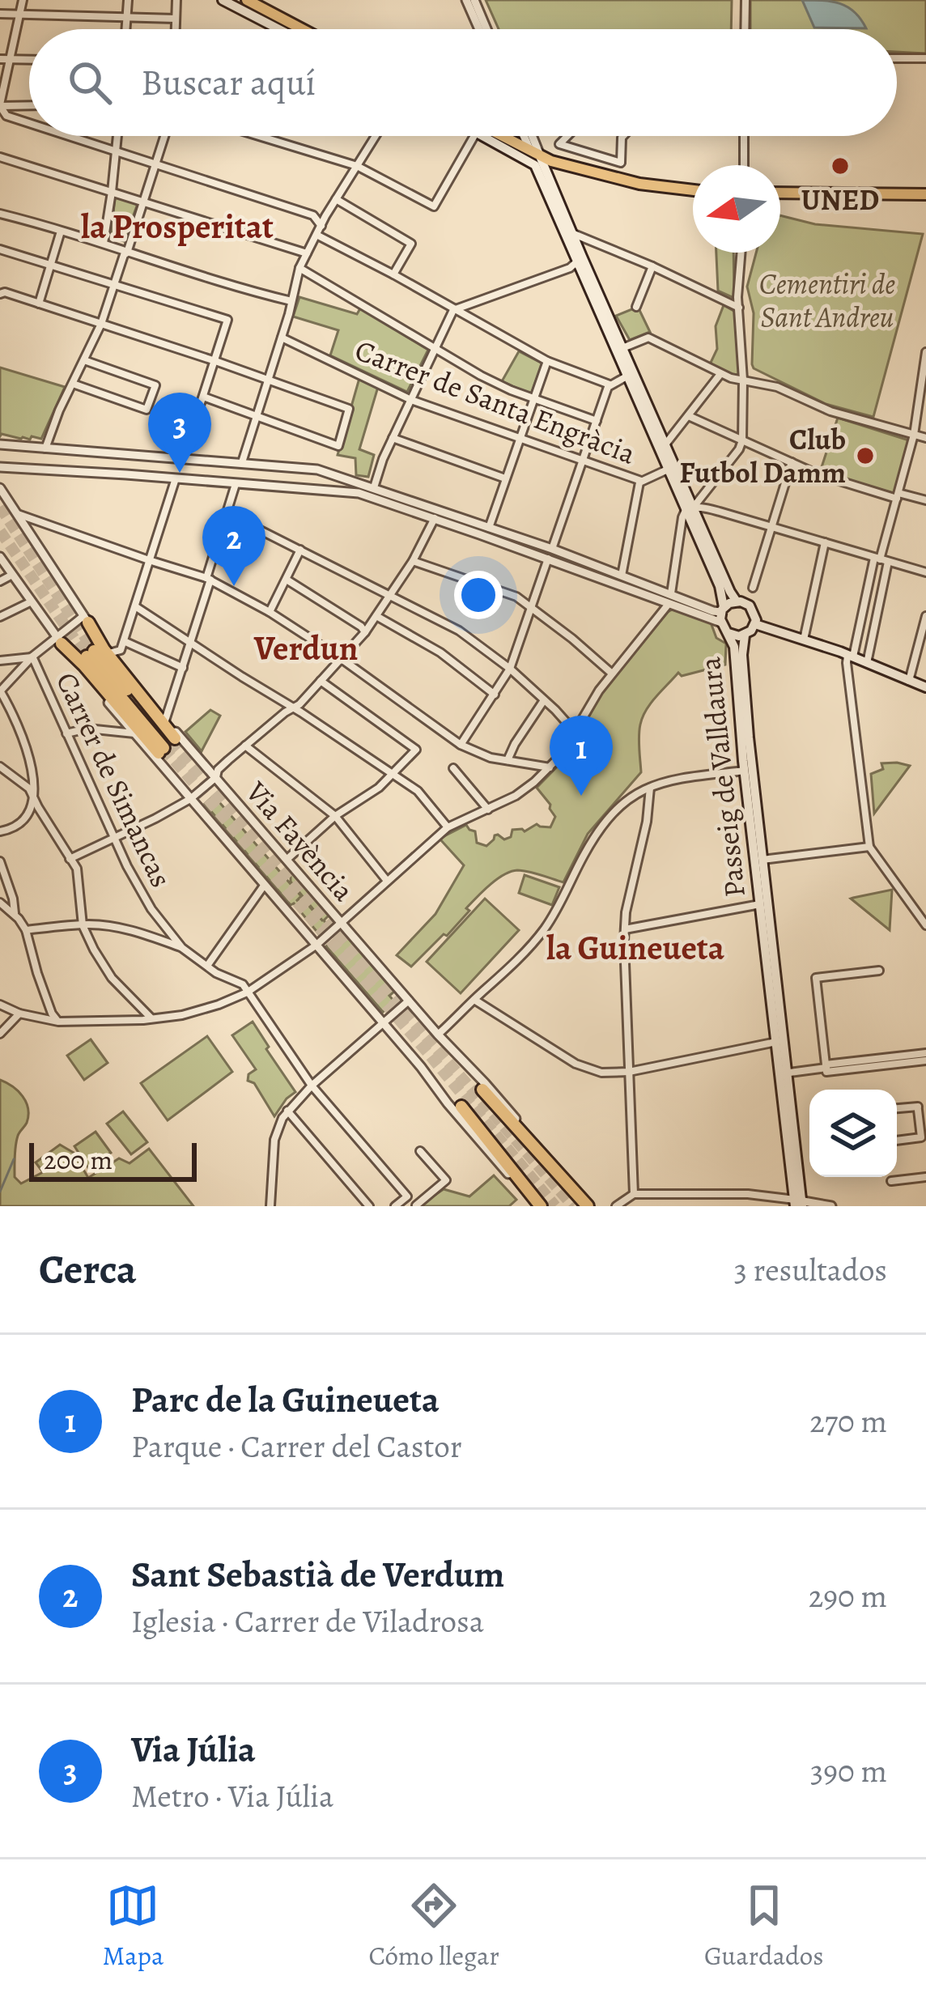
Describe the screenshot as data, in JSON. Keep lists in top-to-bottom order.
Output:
{
  "streets": {
    "main road": ["Passeig de Valldaura"],
    "street": ["Carrer de Santa Engràcia", "Carrer de Simancas", "Via Favència"]
  },
  "districts": ["la Prosperitat", "Verdun", "la Guineueta"],
  "parks": ["Cementiri de Sant Andreu"],
  "places": ["UNED", "Club Futbol Damm"],
  "scale_bar": "200 m",
  "north": "left",
  "page": {
    "search": "Buscar aquí",
    "pins": ["3", "2", "1"],
    "scale": "200 m",
    "heading": ["Cerca", "3 resultados"],
    "list": [
      {
        "mark": "1",
        "name": "Parc de la Guineueta",
        "note": "Parque · Carrer del Castor",
        "value": "270 m"
      },
      {
        "mark": "2",
        "name": "Sant Sebastià de Verdum",
        "note": "Iglesia · Carrer de Viladrosa",
        "value": "290 m"
      },
      {
        "mark": "3",
        "name": "Via Júlia",
        "note": "Metro · Via Júlia",
        "value": "390 m"
      }
    ],
    "nav": ["Mapa", "Cómo llegar", "Guardados"]
  }
}
